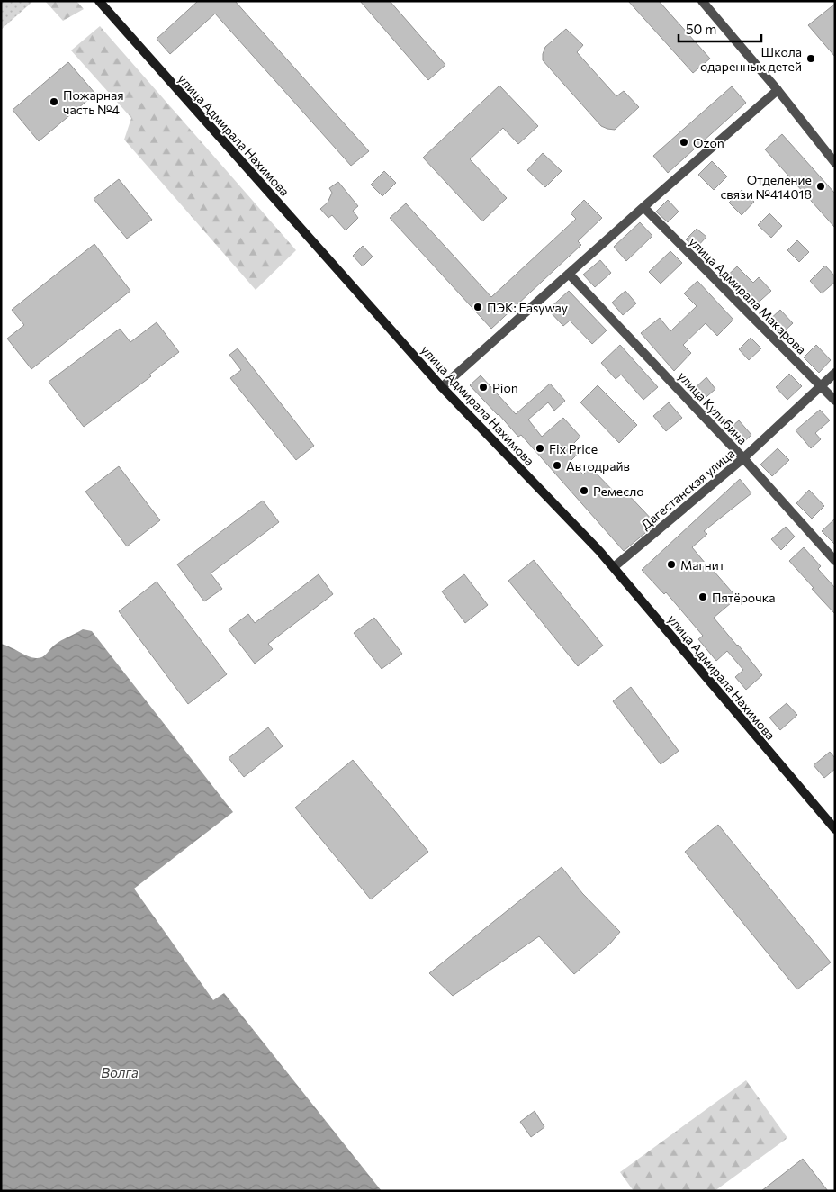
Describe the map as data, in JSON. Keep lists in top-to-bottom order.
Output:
{
  "streets": {
    "main road": ["улица Адмирала Нахимова"],
    "street": ["улица Адмирала Макарова", "улица Кулибина", "Дагестанская улица"]
  },
  "crossings": [
    ["улица Адмирала Нахимова", "Дагестанская улица"],
    ["улица Адмирала Макарова", "Дагестанская улица"],
    ["улица Кулибина", "Дагестанская улица"]
  ],
  "water": ["Волга"],
  "places": [
    "Школа одаренных детей",
    "Пожарная часть №4",
    "Ozon",
    "Отделение связи №414018",
    "ПЭК: Easyway",
    "Pion",
    "Fix Price",
    "Автодрайв",
    "Ремесло",
    "Магнит",
    "Пятёрочка"
  ],
  "scale_bar": "50 m"
}
